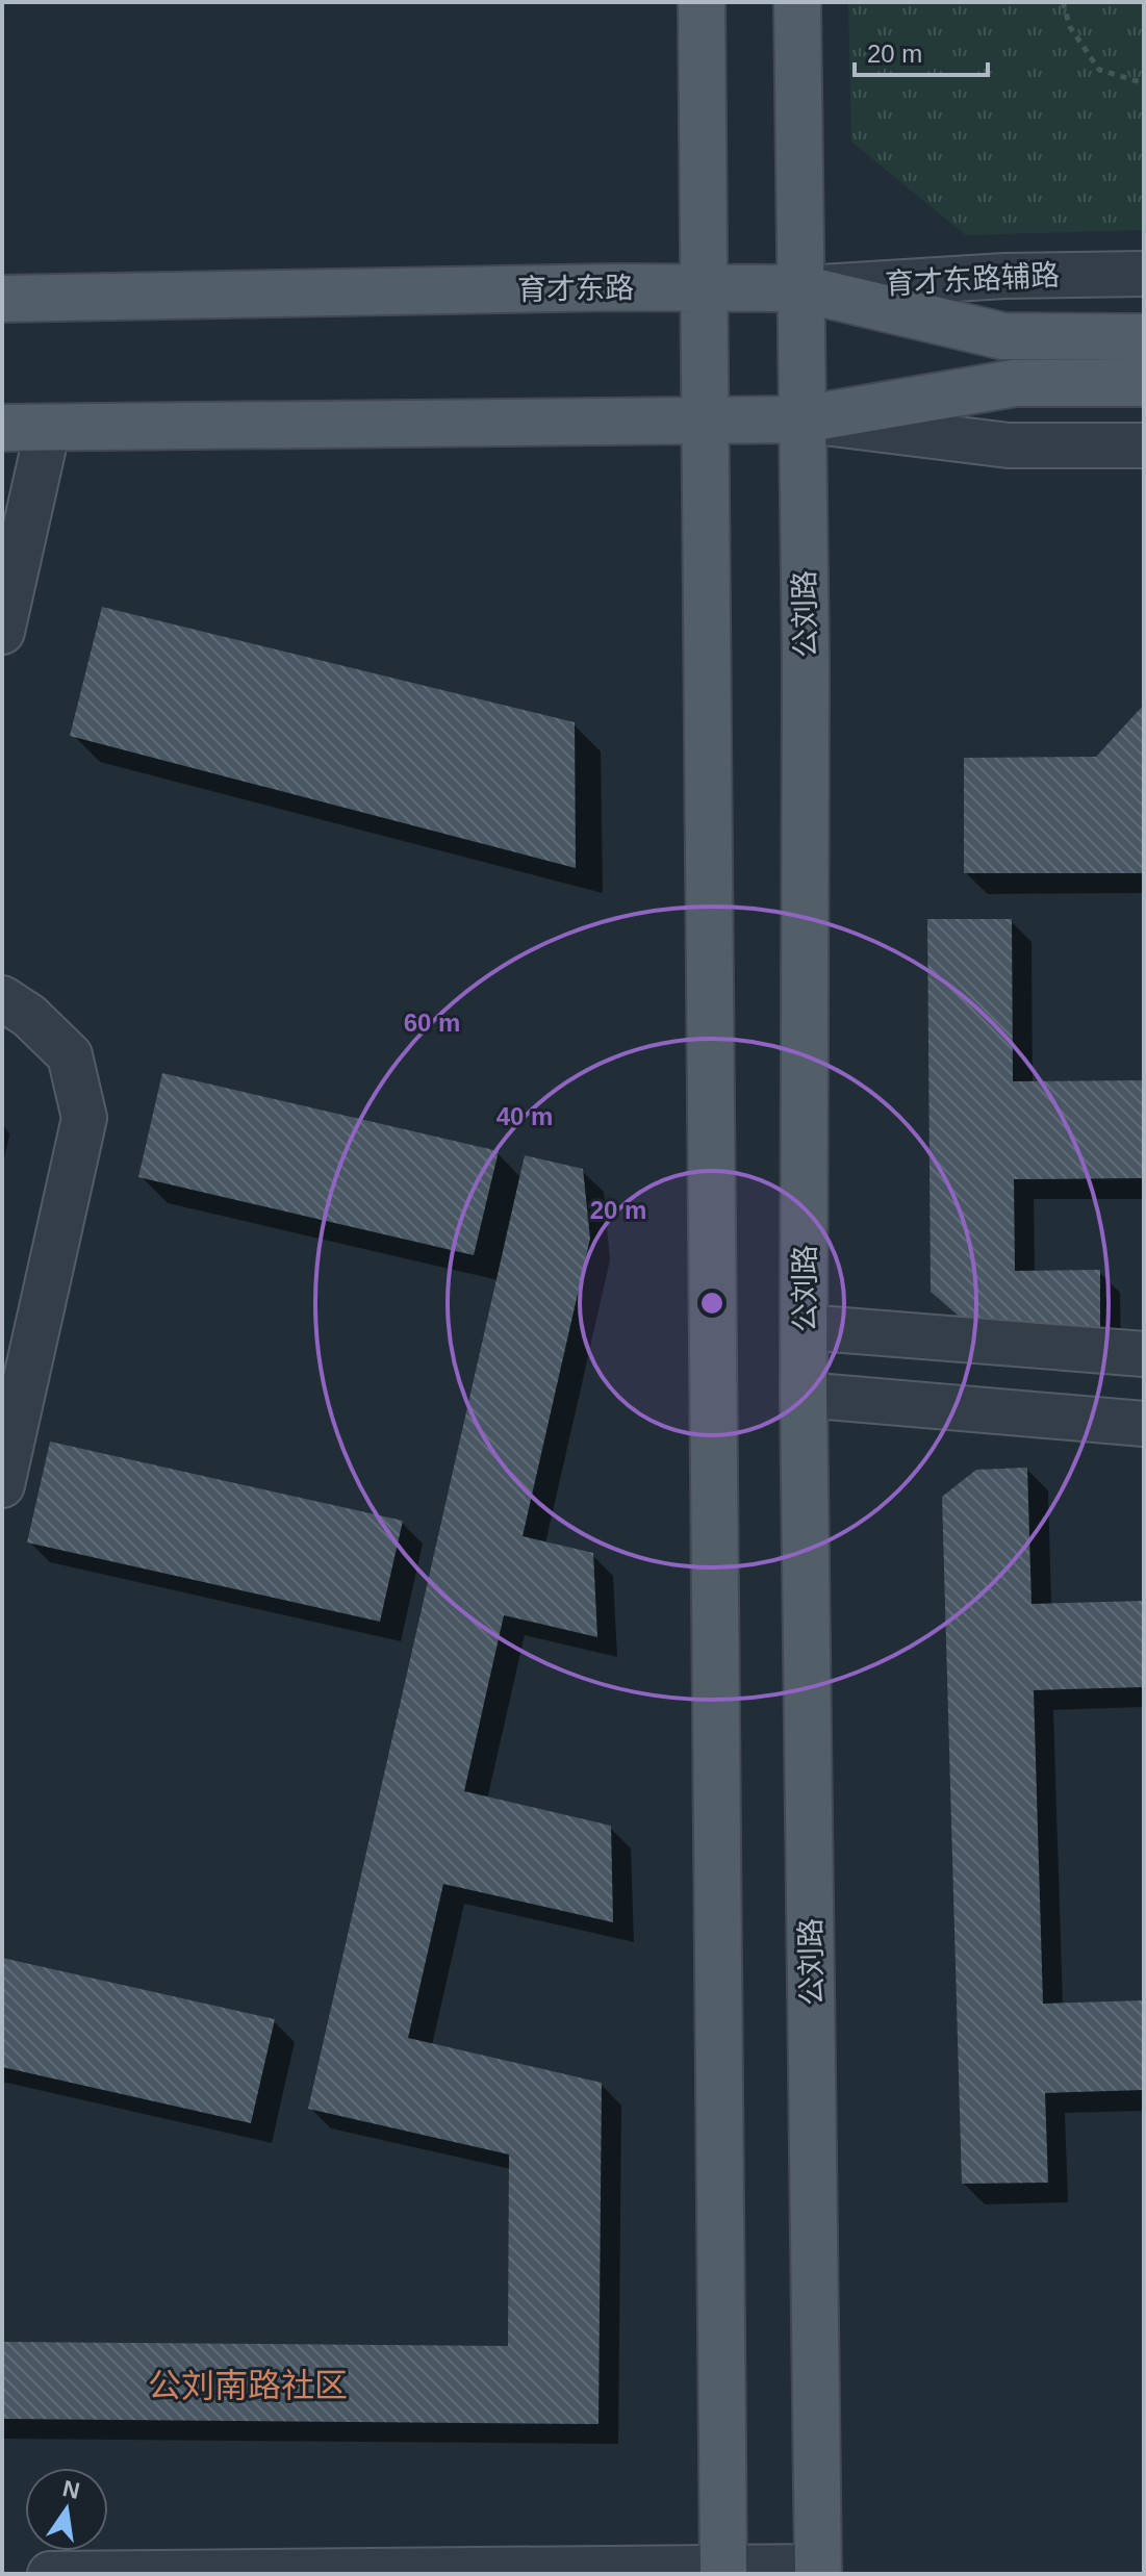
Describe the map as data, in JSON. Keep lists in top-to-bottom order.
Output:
{
  "streets": {
    "main road": ["育才东路", "公刘路"],
    "street": ["育才东路辅路"]
  },
  "crossings": [
    ["育才东路辅路", "育才东路"],
    ["育才东路辅路", "公刘路"],
    ["育才东路", "公刘路"]
  ],
  "districts": ["公刘南路社区"],
  "scale_bar": "20 m",
  "north": "top",
  "rings": ["60 m", "40 m", "20 m"]
}
